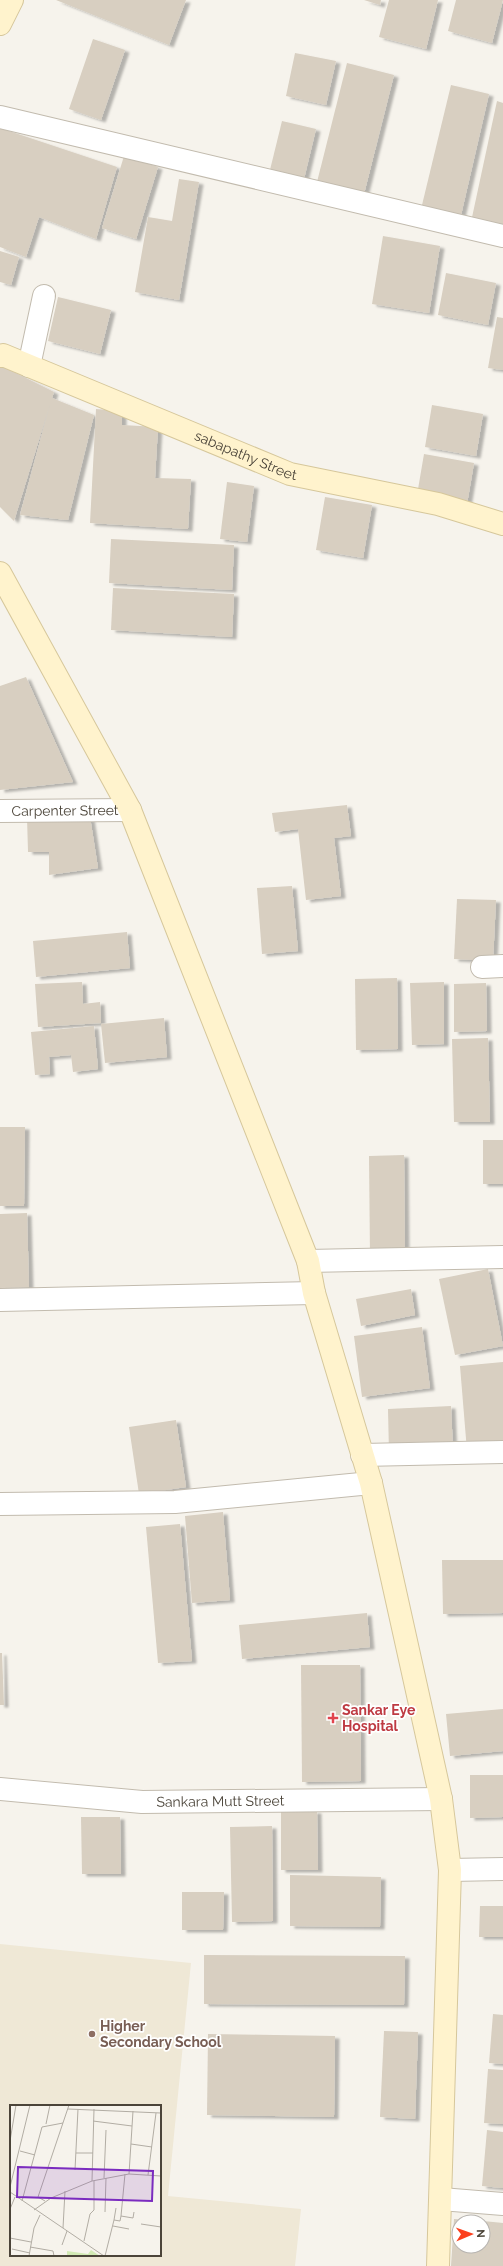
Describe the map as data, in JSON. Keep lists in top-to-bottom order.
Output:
{
  "streets": {
    "street": ["sabapathy Street", "Carpenter Street", "Sankara Mutt Street"]
  },
  "places": {
    "health": ["Sankar Eye Hospital"],
    "other": ["Higher Secondary School"]
  },
  "north": "right"
}
